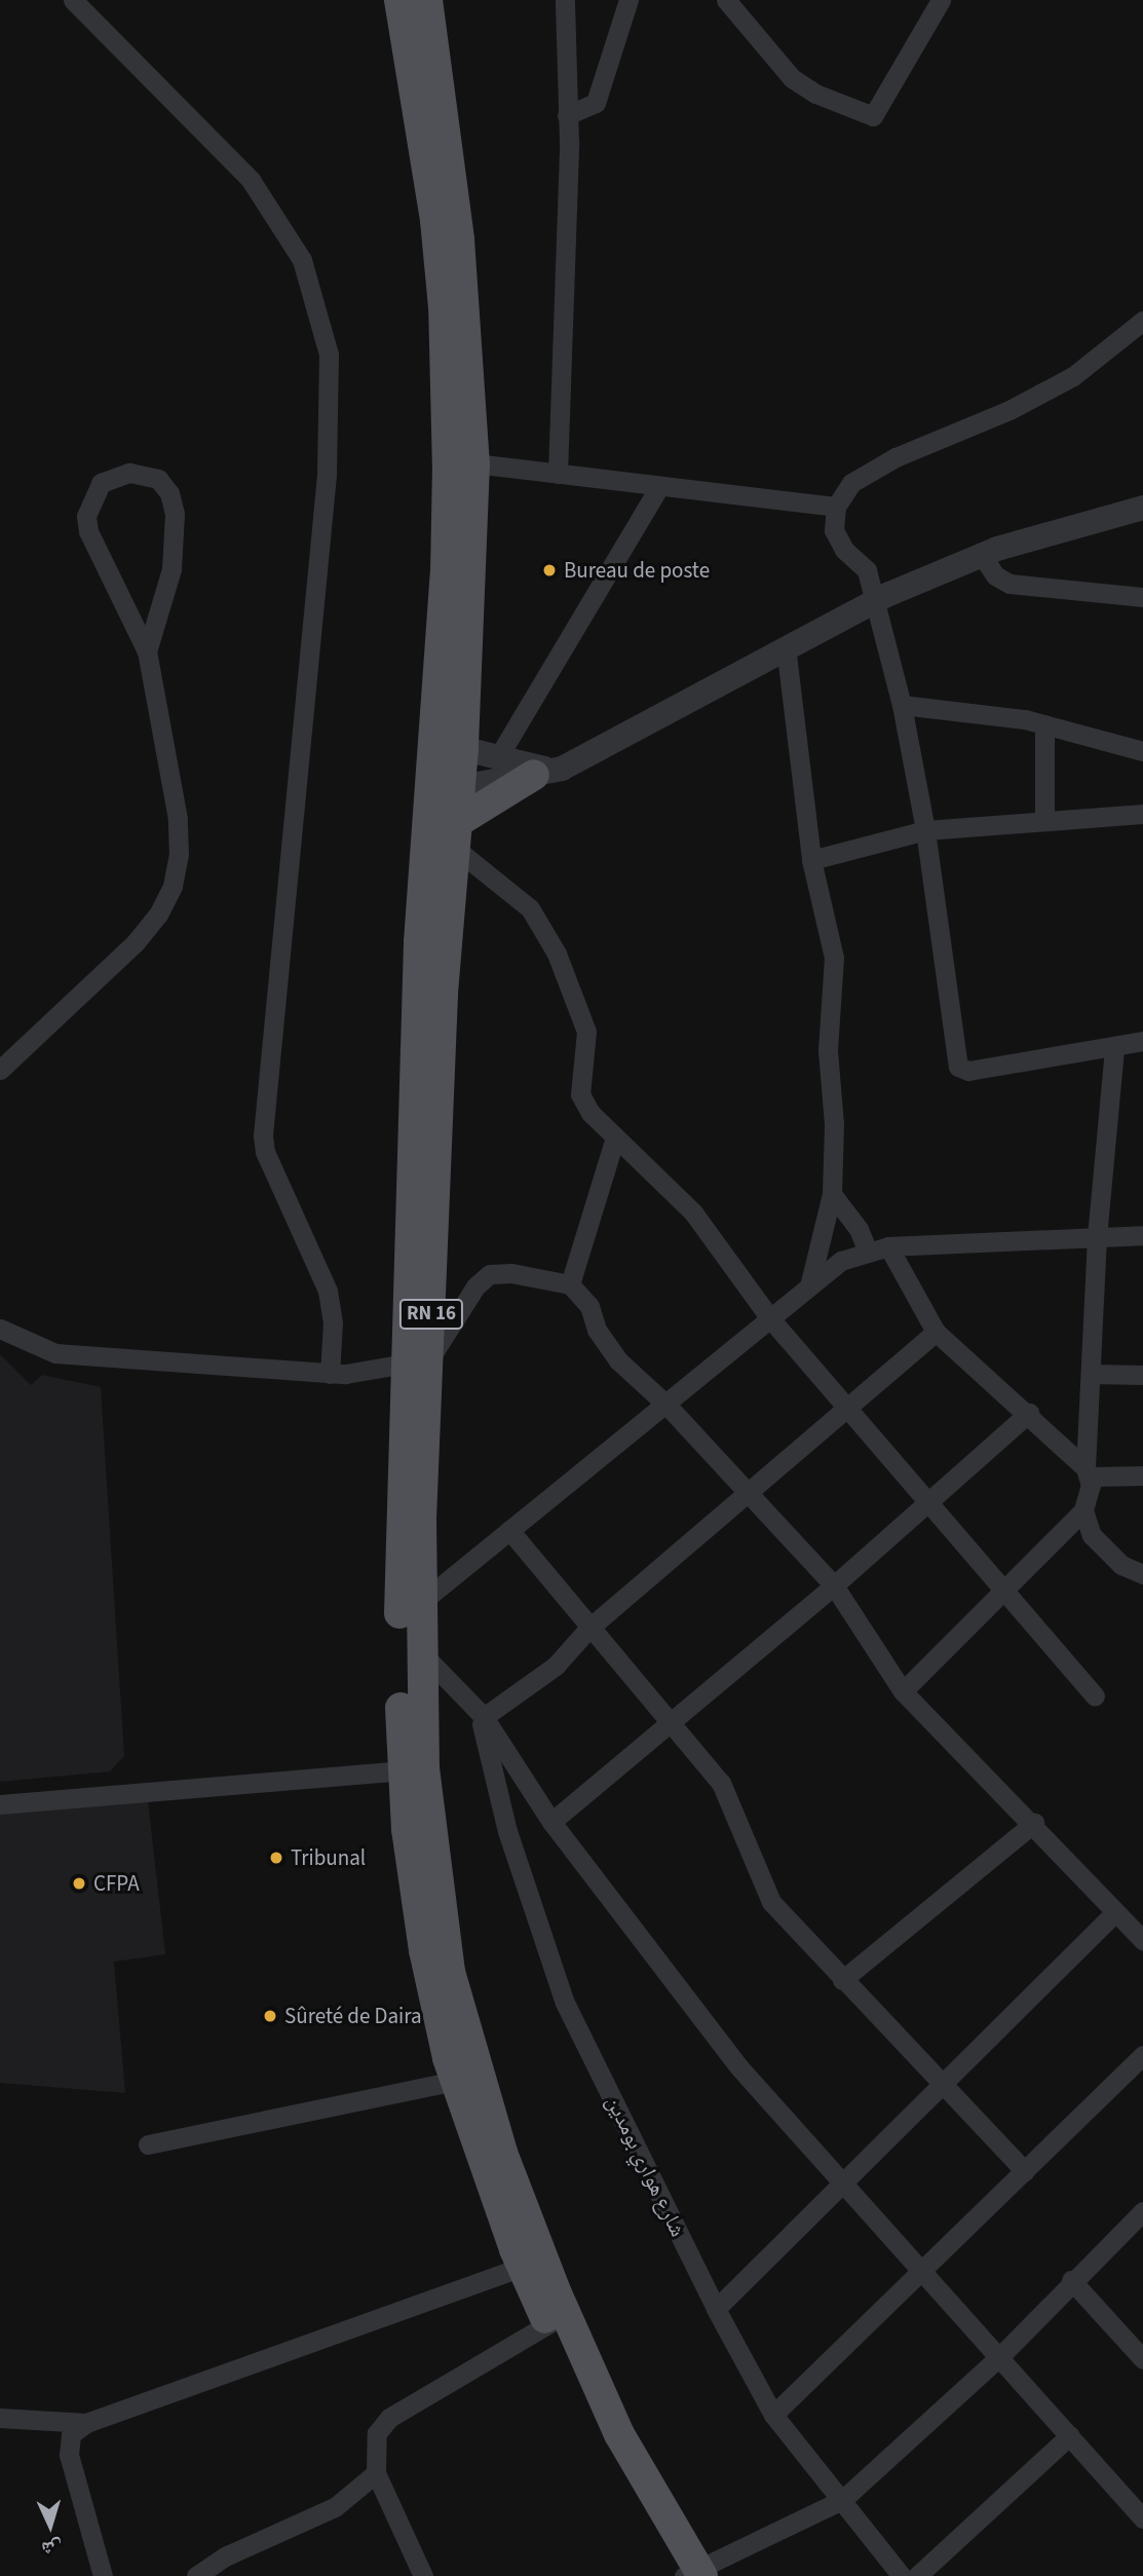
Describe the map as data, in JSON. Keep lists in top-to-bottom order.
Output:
{
  "streets": {
    "main road": ["RN 16"],
    "street": ["شارع هواري بومدين"]
  },
  "places": [
    "Bureau de poste",
    "Tribunal",
    "CFPA",
    "Sûreté de Daira"
  ],
  "north": "bottom"
}
